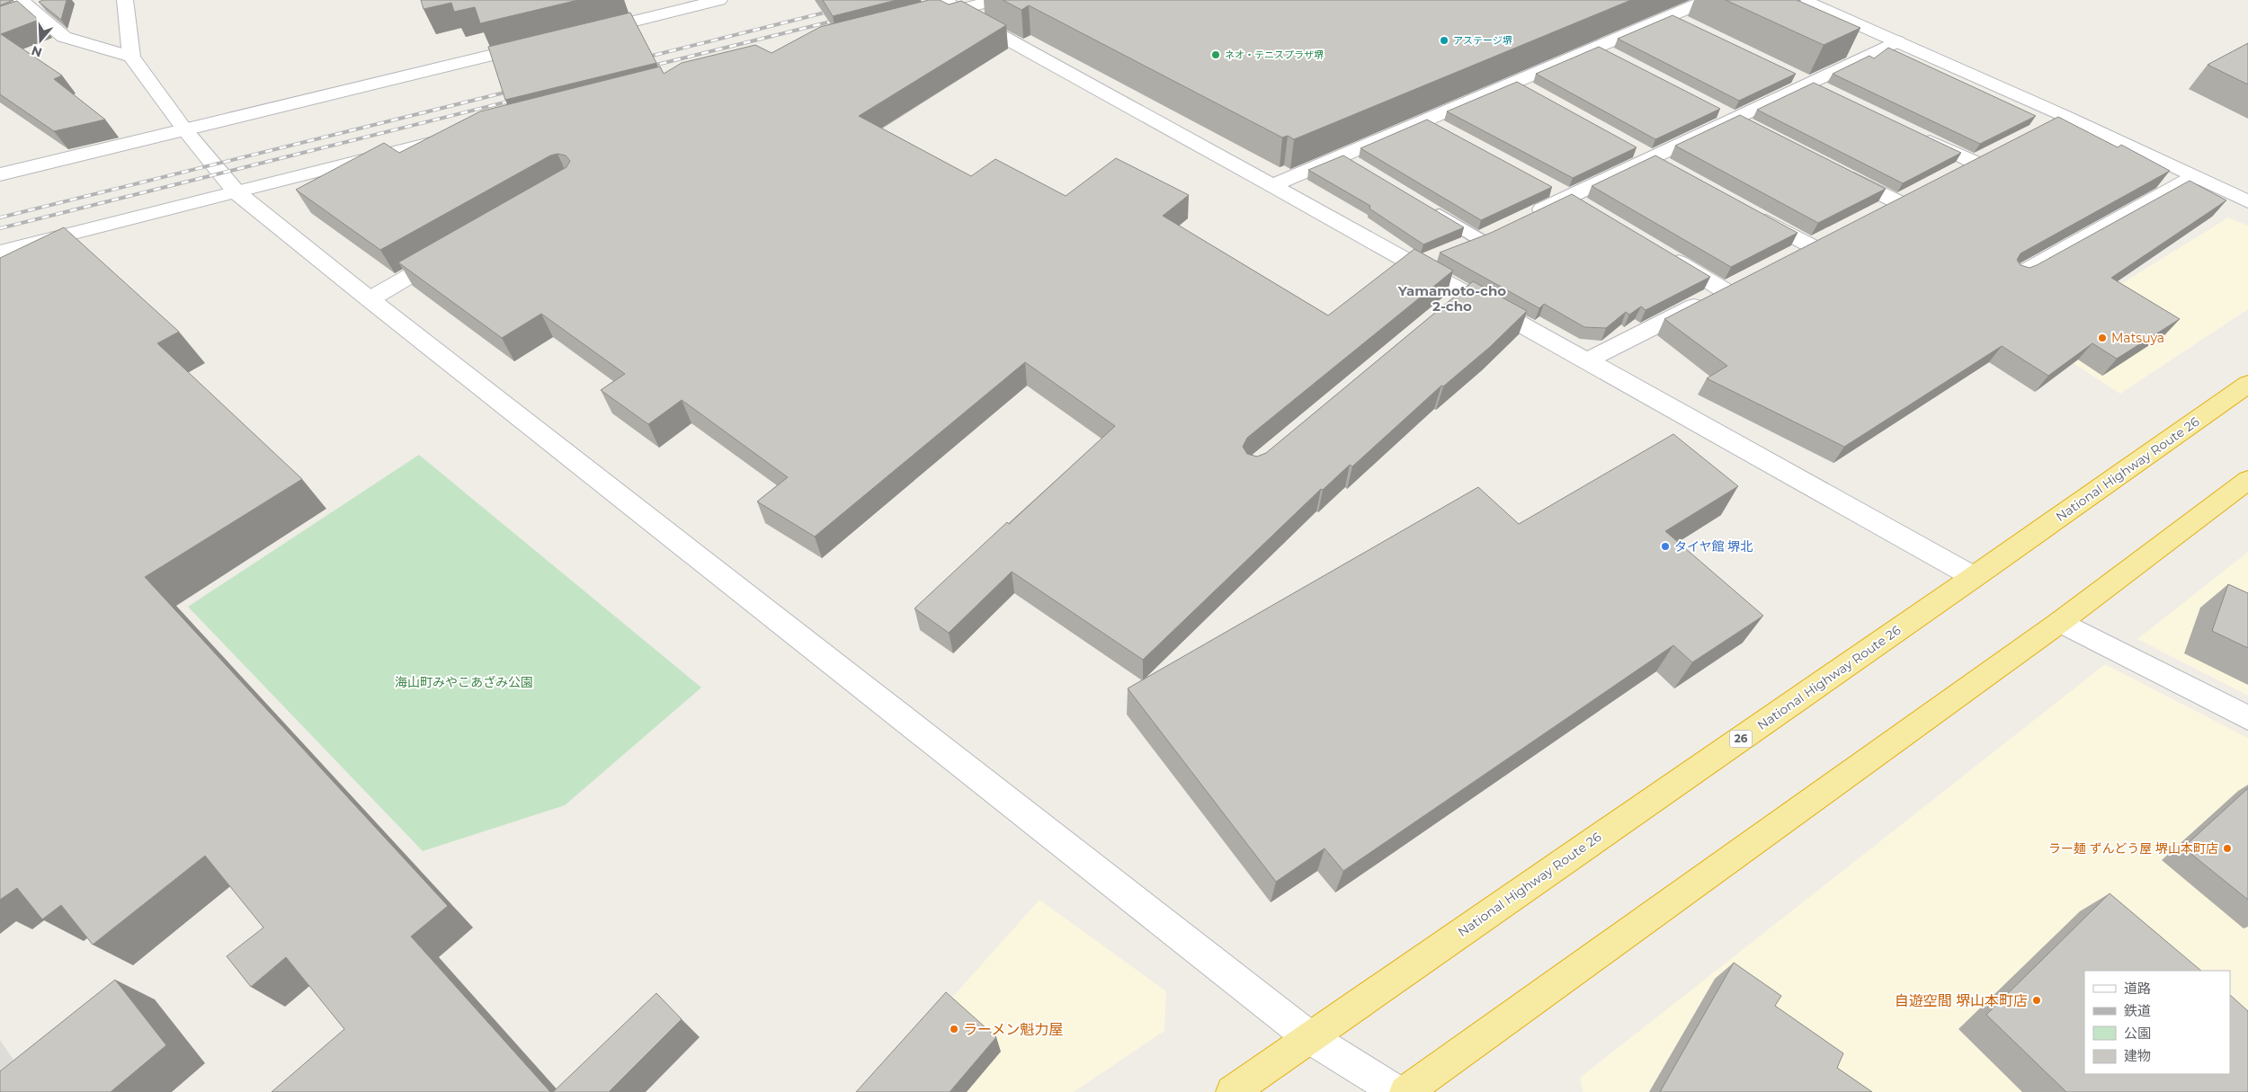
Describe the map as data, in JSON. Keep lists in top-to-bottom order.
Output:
{
  "streets": {
    "highway": ["National Highway Route 26", "26"]
  },
  "districts": ["Yamamoto-cho 2-cho"],
  "parks": ["海山町みやこあざみ公園"],
  "places": [
    "アステージ堺",
    "ネオ・テニスプラザ堺",
    "Matsuya",
    "タイヤ館 堺北",
    "ラー麺 ずんどう屋 堺山本町店",
    "自遊空間 堺山本町店",
    "ラーメン魁力屋"
  ],
  "legend": [
    "道路",
    "鉄道",
    "公園",
    "建物"
  ],
  "north": "bottom"
}
